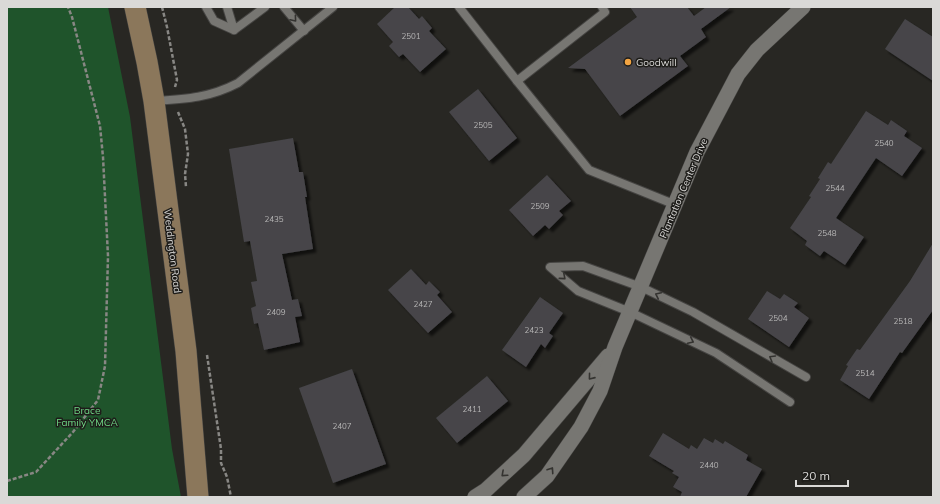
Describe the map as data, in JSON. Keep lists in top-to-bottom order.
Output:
{
  "streets": {
    "main road": ["Weddington Road"],
    "street": ["Plantation Center Drive"]
  },
  "parks": ["Brace Family YMCA"],
  "places": ["Goodwill"],
  "house_numbers": [
    "2501",
    "2505",
    "2540",
    "2544",
    "2509",
    "2435",
    "2548",
    "2427",
    "2409",
    "2504",
    "2518",
    "2423",
    "2514",
    "2411",
    "2407",
    "2440"
  ],
  "scale_bar": "20 m"
}
